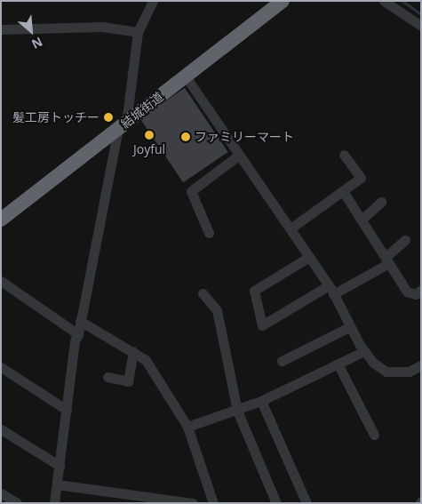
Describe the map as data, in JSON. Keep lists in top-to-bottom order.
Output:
{
  "streets": {
    "highway": ["結城街道"]
  },
  "places": ["髪工房トッチー", "Joyful", "ファミリーマート"],
  "north": "bottom right"
}
